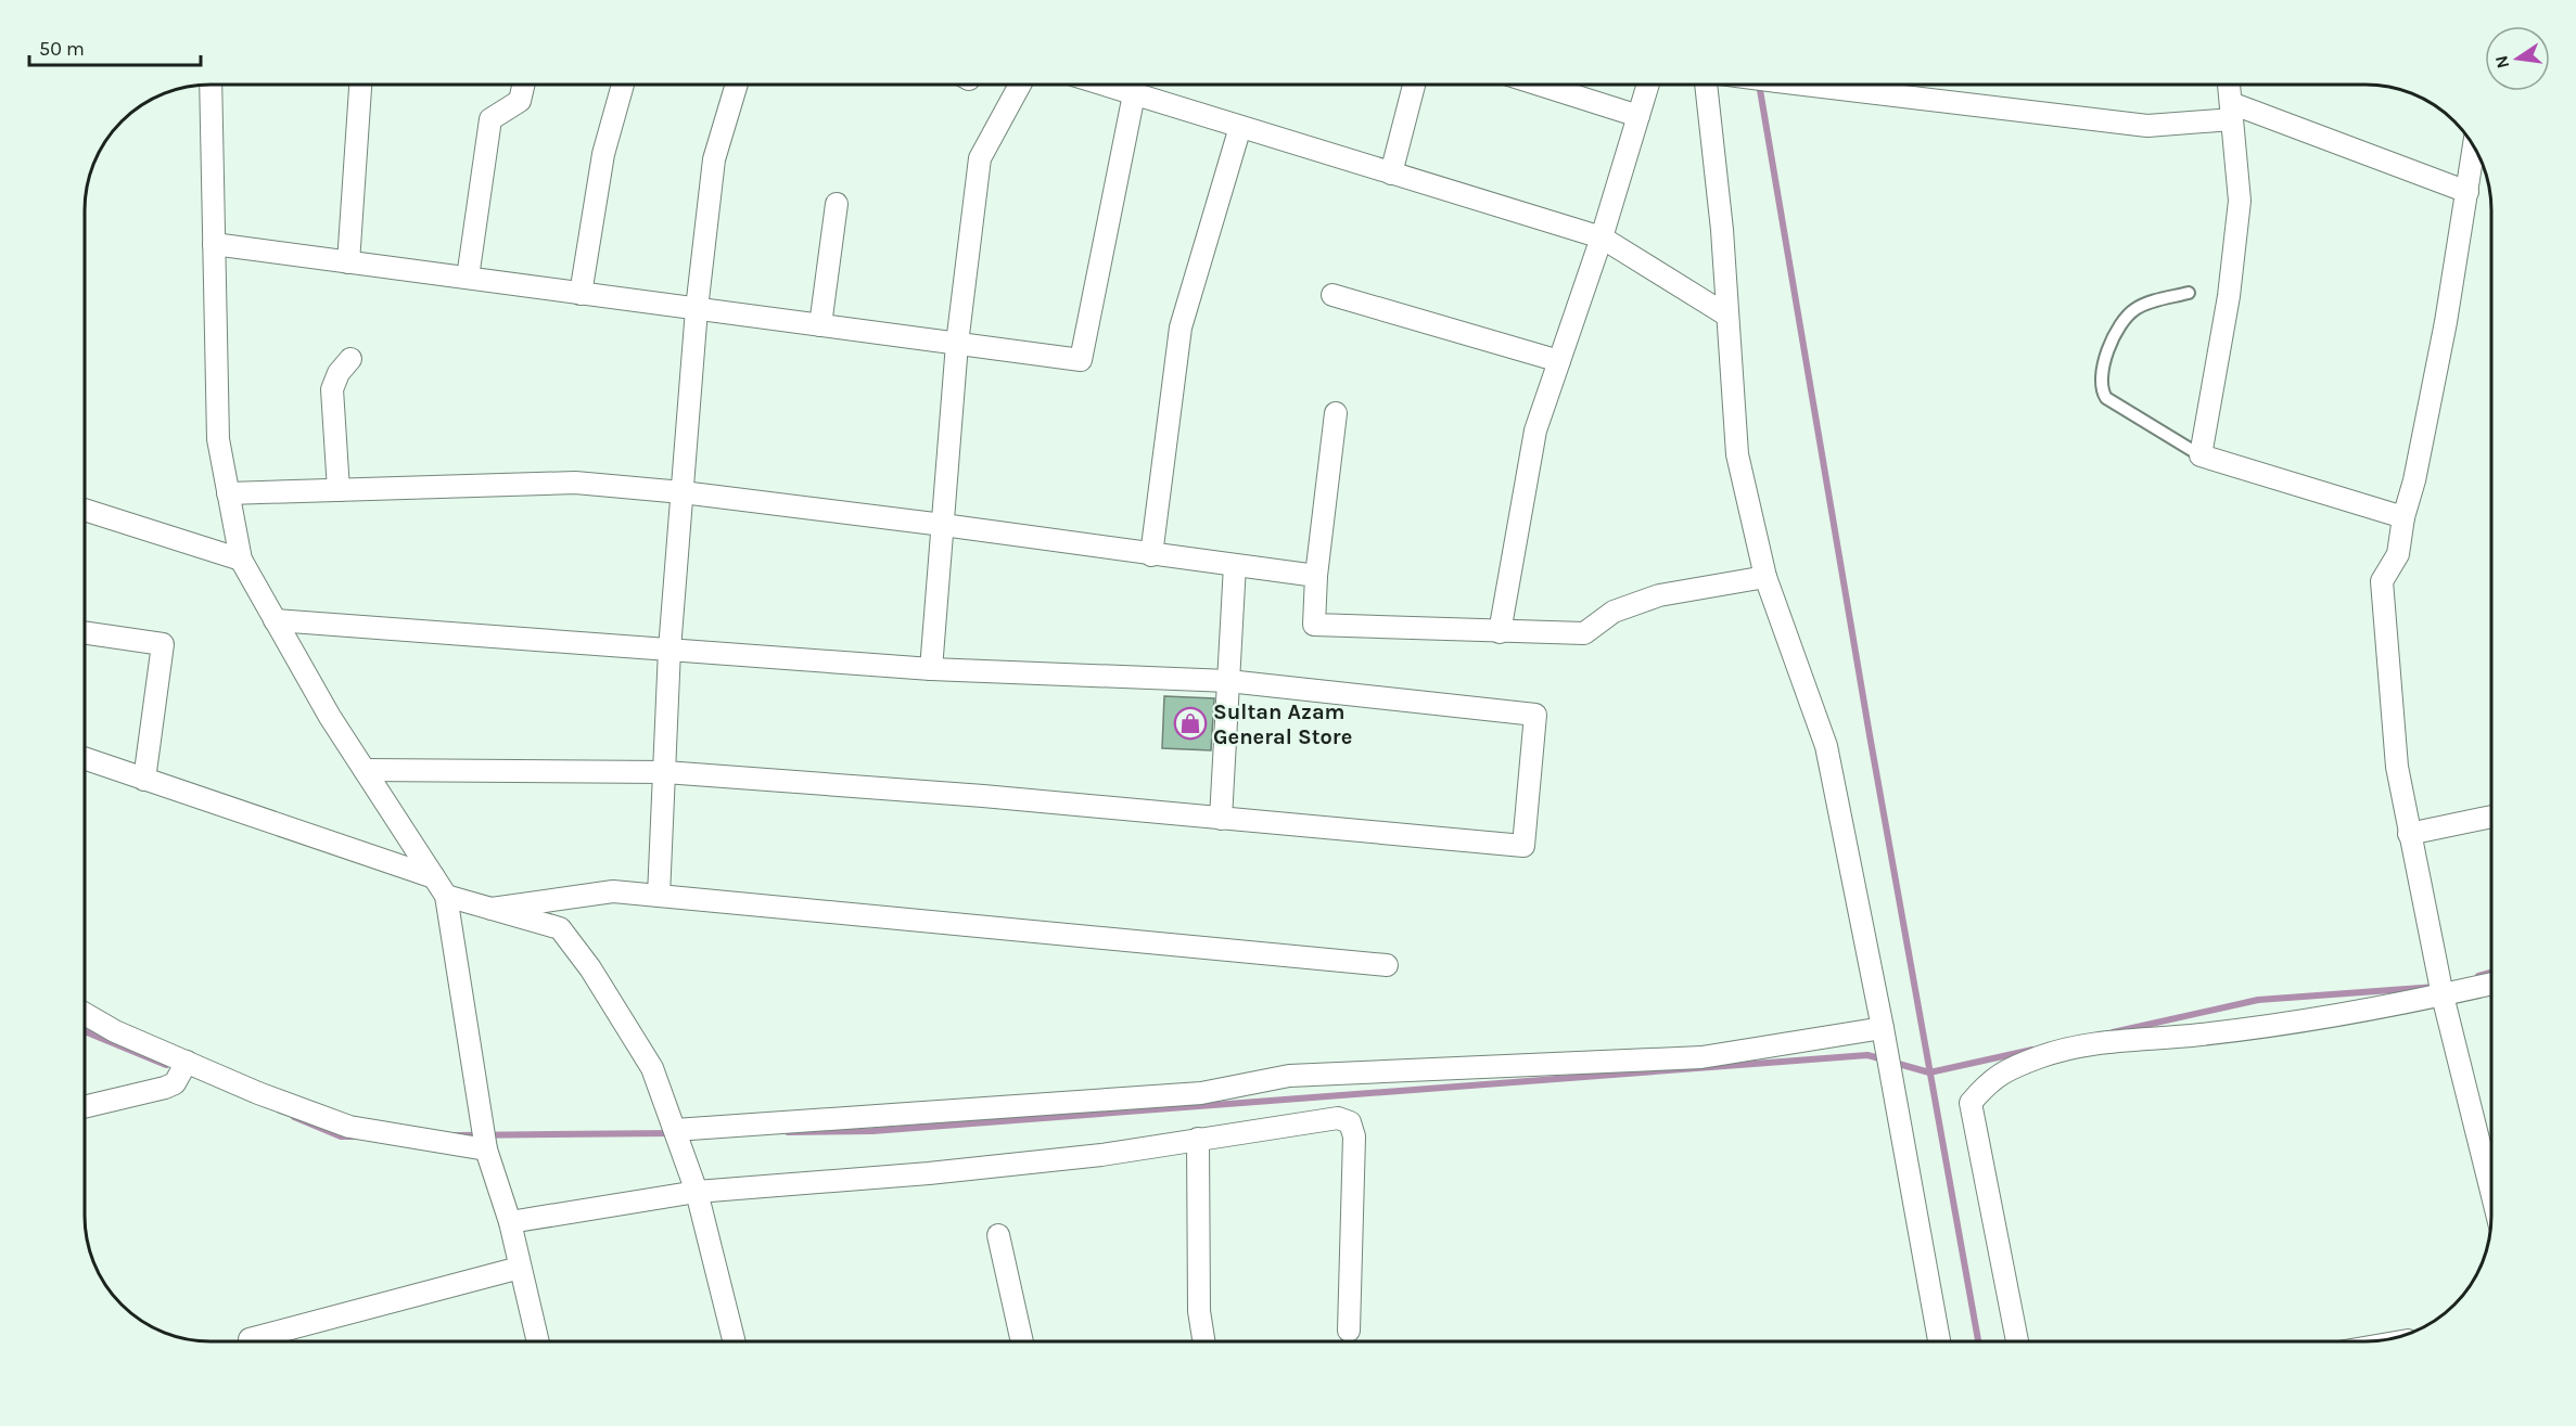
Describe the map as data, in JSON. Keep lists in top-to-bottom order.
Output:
{
  "places": {
    "shop": ["Sultan Azam General Store"]
  },
  "scale_bar": "50 m",
  "north": "left"
}
